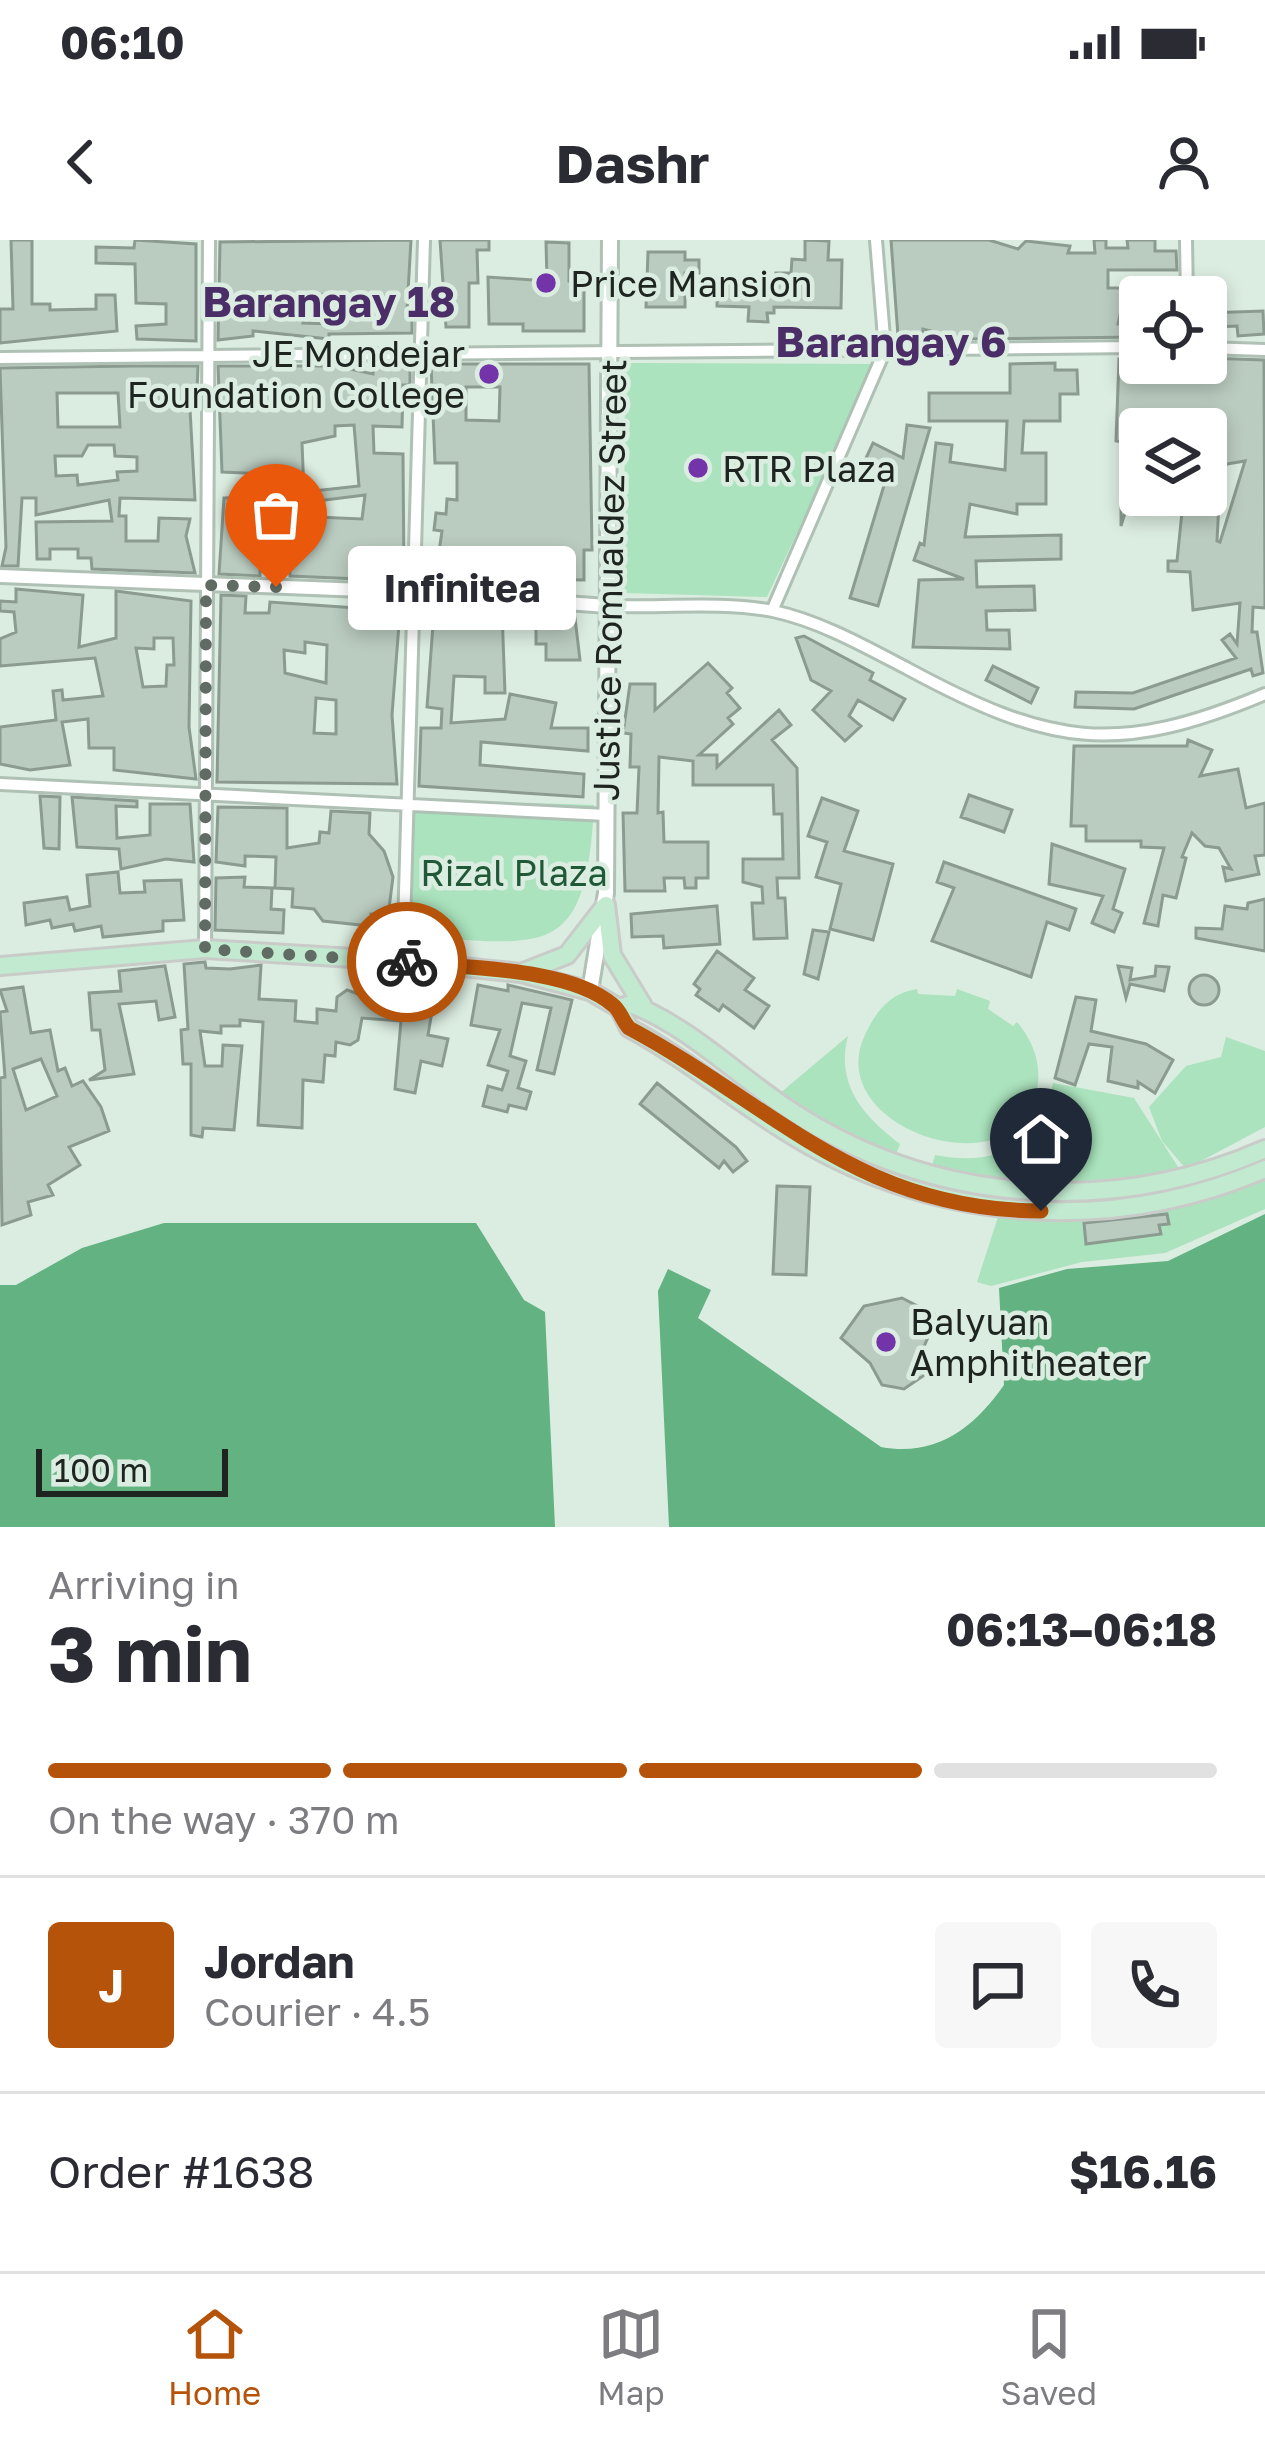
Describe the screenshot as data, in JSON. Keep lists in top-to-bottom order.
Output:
{
  "streets": {
    "main road": ["Justice Romualdez Street"]
  },
  "districts": ["Barangay 18", "Barangay 6"],
  "parks": ["Rizal Plaza"],
  "places": [
    "Price Mansion",
    "JE Mondejar Foundation College",
    "RTR Plaza",
    "Infinitea",
    "Balyuan Amphitheater"
  ],
  "scale_bar": "100 m",
  "page": {
    "status": "06:10",
    "header": "Dashr",
    "bubble": "Infinitea",
    "scale": "100 m",
    "heading": ["3 min", "Arriving in", "06:13–06:18"],
    "panel": [
      "Jordan",
      "Courier · 4.5",
      "Order #1638",
      "$16.16"
    ],
    "bar": "On the way · 370 m",
    "round": "J",
    "tabs": ["Home", "Map", "Saved"]
  }
}
